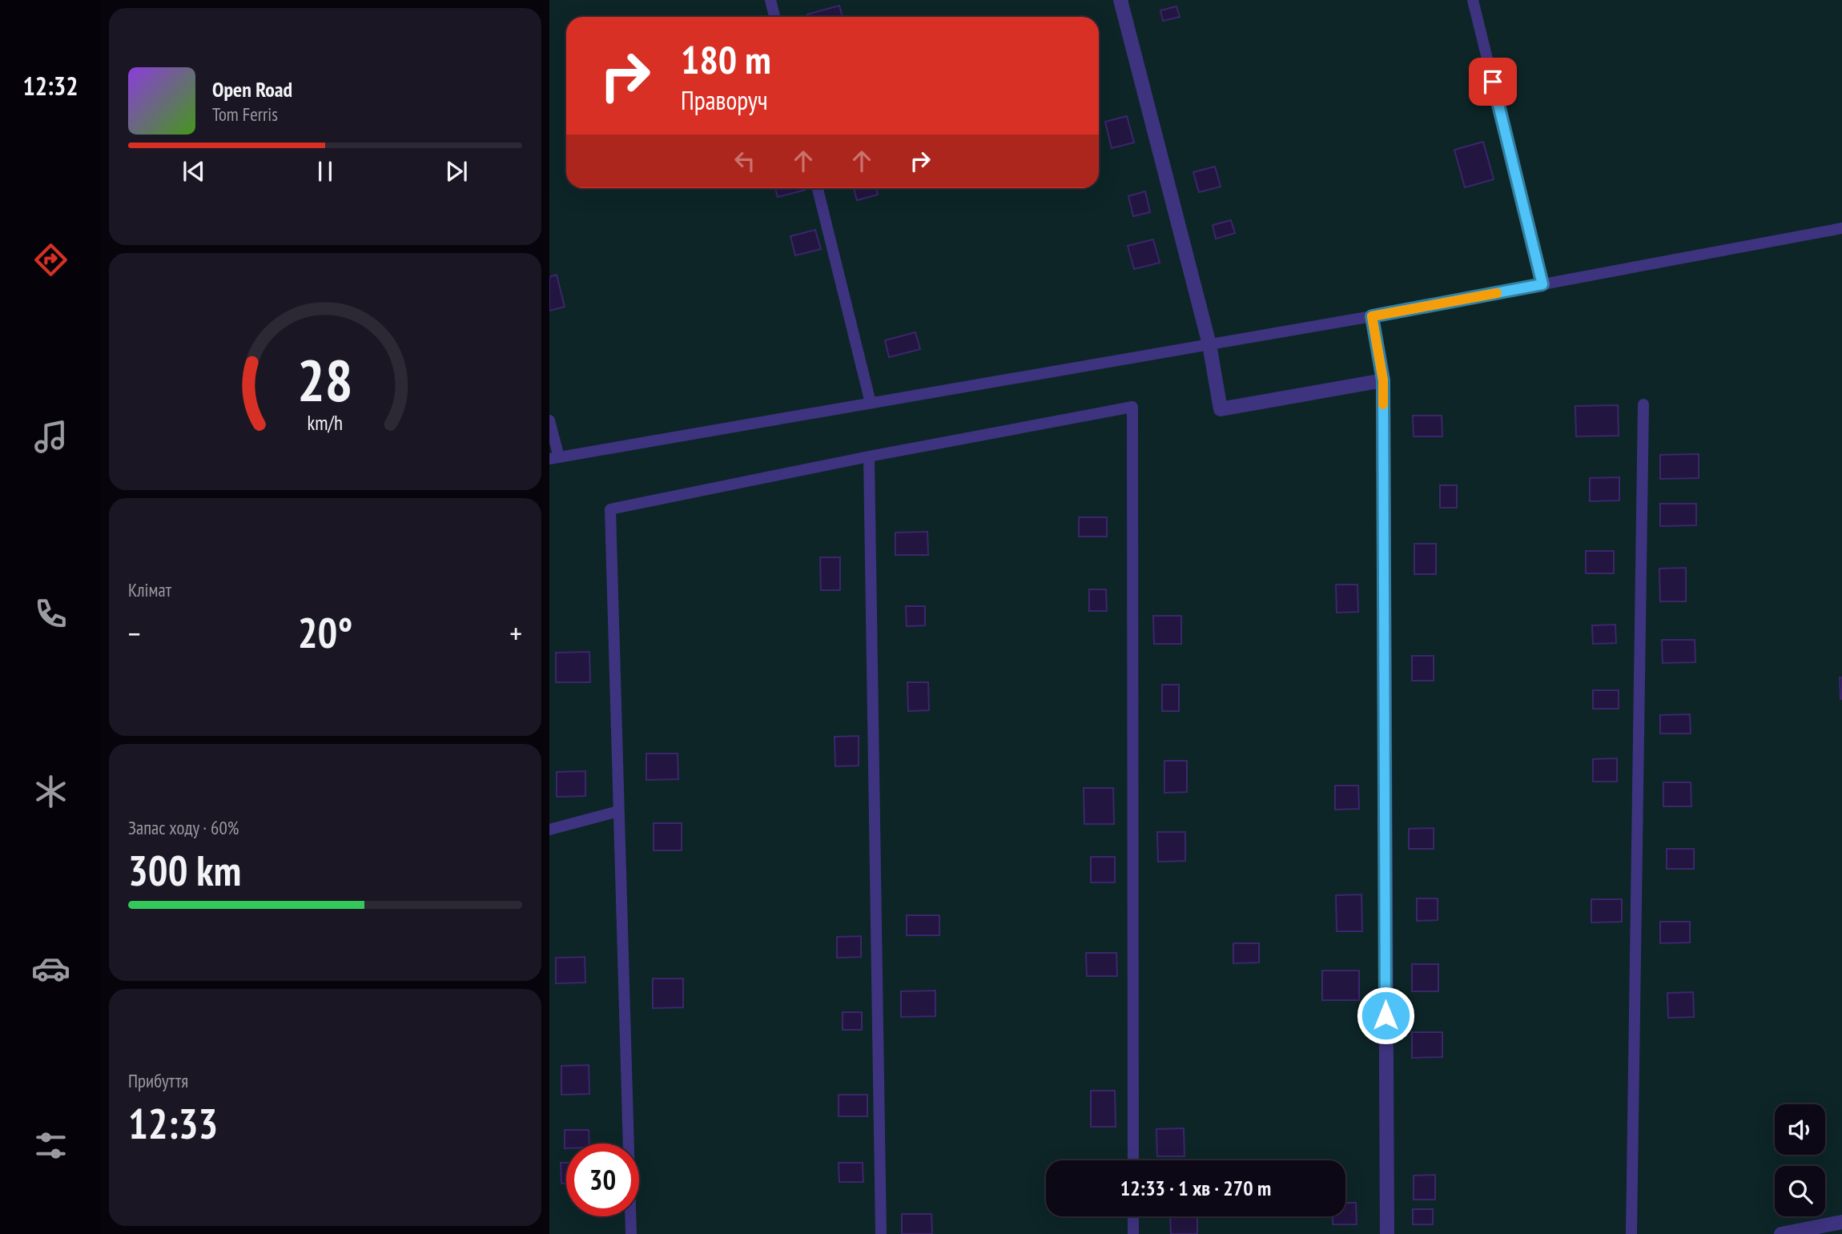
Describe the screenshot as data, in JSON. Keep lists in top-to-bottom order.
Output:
{
  "page": {
    "tabs": "12:32",
    "turn": ["180 m", "Праворуч"],
    "song": ["Open Road", "Tom Ferris"],
    "tile": [
      "Клімат",
      ["Запас ходу · 60%", "300 km"],
      ["Прибуття", "12:33"]
    ],
    "heat": ["−", "20°", "+"],
    "limit": "30",
    "trip": "12:33 · 1 хв · 270 m",
    "gauge": ["28", "km/h"]
  }
}
